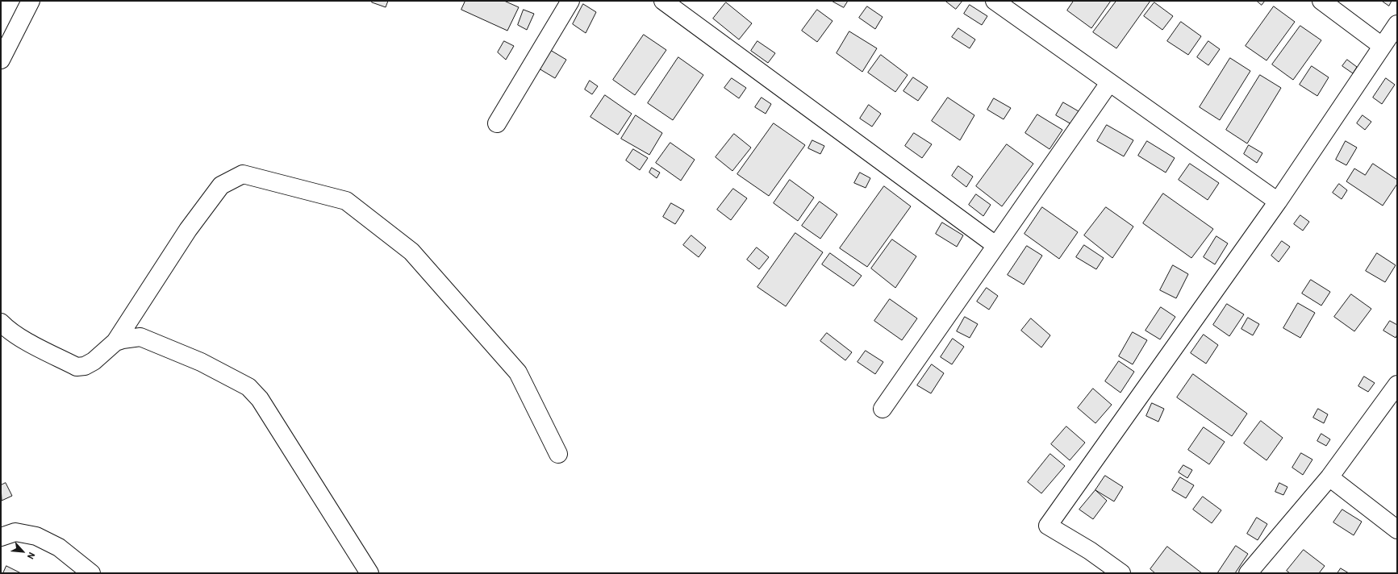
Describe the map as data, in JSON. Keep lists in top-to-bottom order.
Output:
{
  "north": "bottom right"
}
